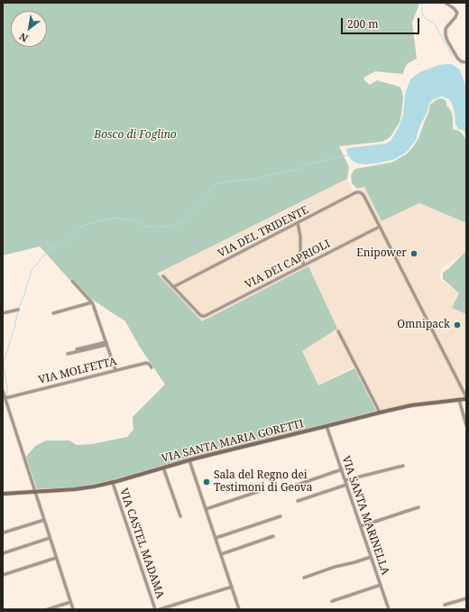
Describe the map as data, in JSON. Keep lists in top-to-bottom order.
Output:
{
  "streets": {
    "main road": ["VIA SANTA MARIA GORETTI"],
    "street": [
      "VIA DEL TRIDENTE",
      "VIA DEI CAPRIOLI",
      "VIA MOLFETTA",
      "VIA SANTA MARINELLA",
      "VIA CASTEL MADAMA"
    ]
  },
  "crossings": [
    ["VIA DEL TRIDENTE", "VIA DEI CAPRIOLI"],
    ["VIA SANTA MARIA GORETTI", "VIA SANTA MARINELLA"],
    ["VIA SANTA MARIA GORETTI", "VIA CASTEL MADAMA"]
  ],
  "parks": ["Bosco di Foglino"],
  "places": ["Enipower", "Omnipack", "Sala del Regno dei Testimoni di Geova"],
  "scale_bar": "200 m",
  "north": "bottom left"
}
